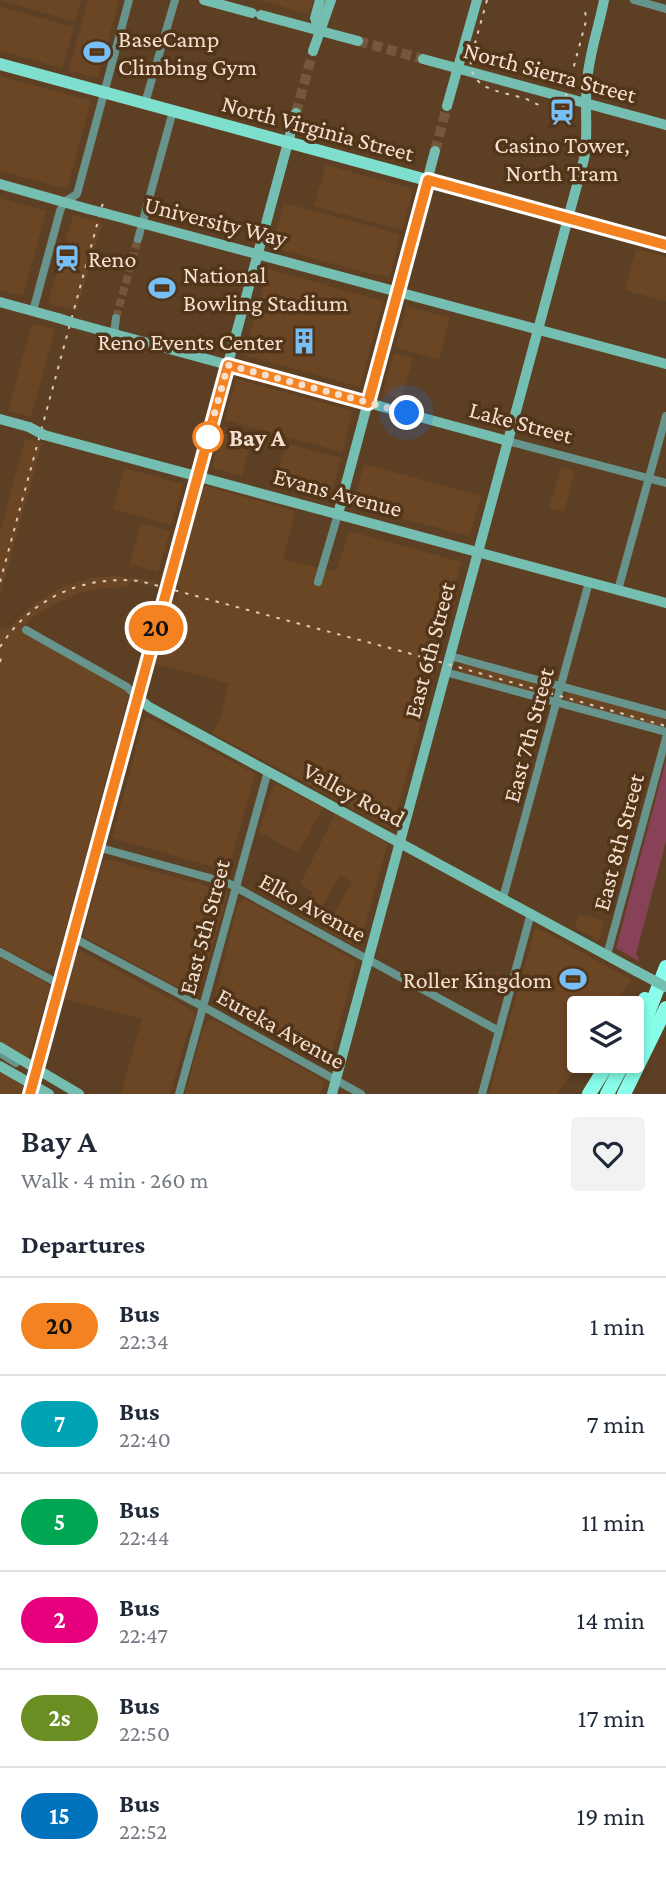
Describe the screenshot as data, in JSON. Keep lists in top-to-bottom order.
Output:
{
  "streets": {
    "main road": [
      "North Sierra Street",
      "North Virginia Street",
      "University Way",
      "Lake Street",
      "Evans Avenue",
      "East 6th Street",
      "Valley Road"
    ],
    "street": [
      "East 7th Street",
      "East 8th Street",
      "Elko Avenue",
      "East 5th Street",
      "Eureka Avenue"
    ]
  },
  "crossings": [
    ["North Sierra Street", "East 6th Street"],
    ["North Virginia Street", "East 6th Street"],
    ["University Way", "East 6th Street"],
    ["Lake Street", "East 6th Street"],
    ["Evans Avenue", "East 6th Street"],
    ["Evans Avenue", "East 7th Street"],
    ["East 6th Street", "Valley Road"],
    ["East 6th Street", "Elko Avenue"],
    ["East 6th Street", "Eureka Avenue"],
    ["East 7th Street", "Valley Road"],
    ["Valley Road", "East 8th Street"],
    ["Valley Road", "East 5th Street"],
    ["Elko Avenue", "East 5th Street"],
    ["East 5th Street", "Eureka Avenue"]
  ],
  "places": {
    "sports": ["BaseCamp Climbing Gym", "National Bowling Stadium", "Roller Kingdom"],
    "station": ["Casino Tower, North Tram", "Reno"],
    "building": ["Reno Events Center"],
    "other": ["Bay A"]
  },
  "lines": ["bus line 20"],
  "page": {
    "on_map": "20",
    "heading": [
      ["Bay A", "Walk · 4 min · 260 m"],
      "Departures"
    ],
    "list": [
      {
        "mark": "20",
        "name": "Bus",
        "note": "22:34",
        "value": "1 min"
      },
      {
        "mark": "7",
        "name": "Bus",
        "note": "22:40",
        "value": "7 min"
      },
      {
        "mark": "5",
        "name": "Bus",
        "note": "22:44",
        "value": "11 min"
      },
      {
        "mark": "2",
        "name": "Bus",
        "note": "22:47",
        "value": "14 min"
      },
      {
        "mark": "2s",
        "name": "Bus",
        "note": "22:50",
        "value": "17 min"
      },
      {
        "mark": "15",
        "name": "Bus",
        "note": "22:52",
        "value": "19 min"
      }
    ]
  }
}
